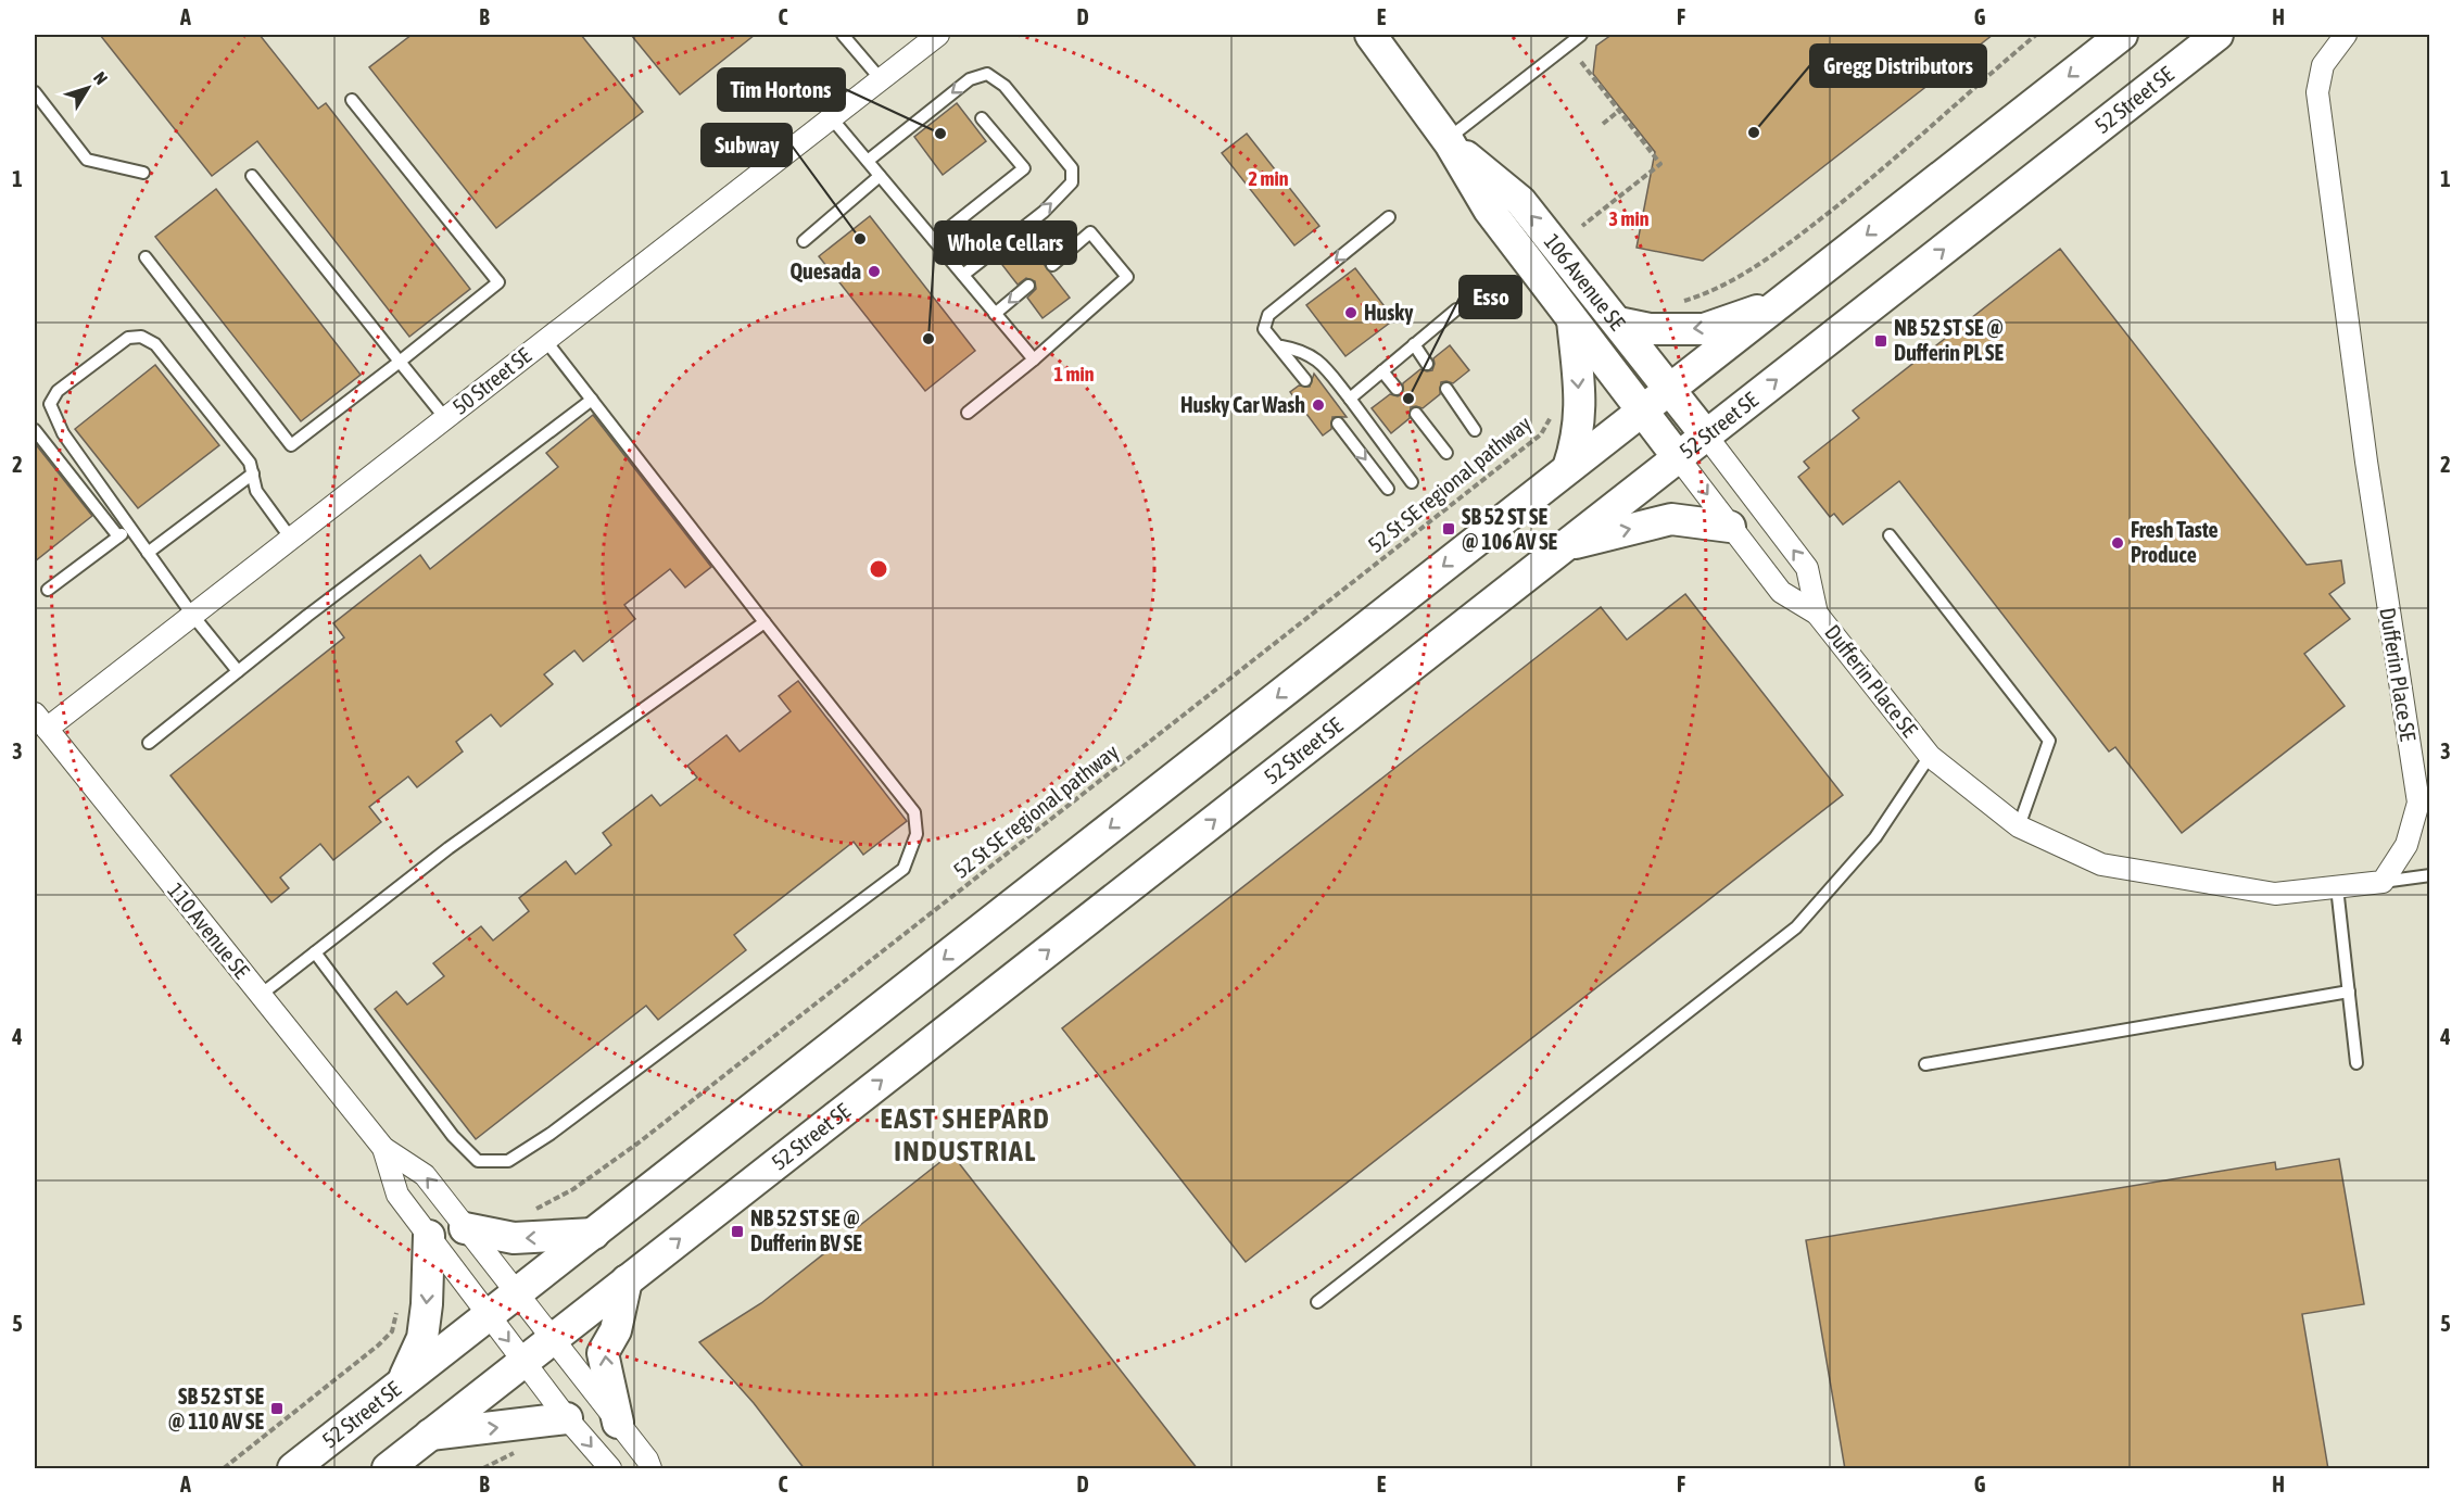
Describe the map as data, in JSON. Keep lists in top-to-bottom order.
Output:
{
  "streets": {
    "main road": ["52 Street SE", "106 Avenue SE"],
    "street": ["50 Street SE", "Dufferin Place SE", "110 Avenue SE"],
    "path": ["52 St SE regional pathway"]
  },
  "crossings": [
    ["52 Street SE", "106 Avenue SE"],
    ["52 Street SE", "Dufferin Place SE"],
    ["52 Street SE", "110 Avenue SE"],
    ["106 Avenue SE", "Dufferin Place SE"],
    ["50 Street SE", "110 Avenue SE"]
  ],
  "districts": ["EAST SHEPARD INDUSTRIAL"],
  "places": {
    "other": [
      "Gregg Distributors",
      "Tim Hortons",
      "Subway",
      "Quesada",
      "Husky",
      "Whole Cellars",
      "Esso",
      "Husky Car Wash",
      "Fresh Taste Produce"
    ],
    "transit": [
      "NB 52 ST SE @ Dufferin PL SE",
      "SB 52 ST SE @ 106 AV SE",
      "NB 52 ST SE @ Dufferin BV SE",
      "SB 52 ST SE @ 110 AV SE"
    ]
  },
  "north": "top right",
  "grid": {
    "columns": [
      "A",
      "B",
      "C",
      "D",
      "E",
      "F",
      "G",
      "H"
    ],
    "rows": [
      "1",
      "2",
      "3",
      "4",
      "5"
    ]
  },
  "rings": ["2 min", "3 min", "1 min"]
}
